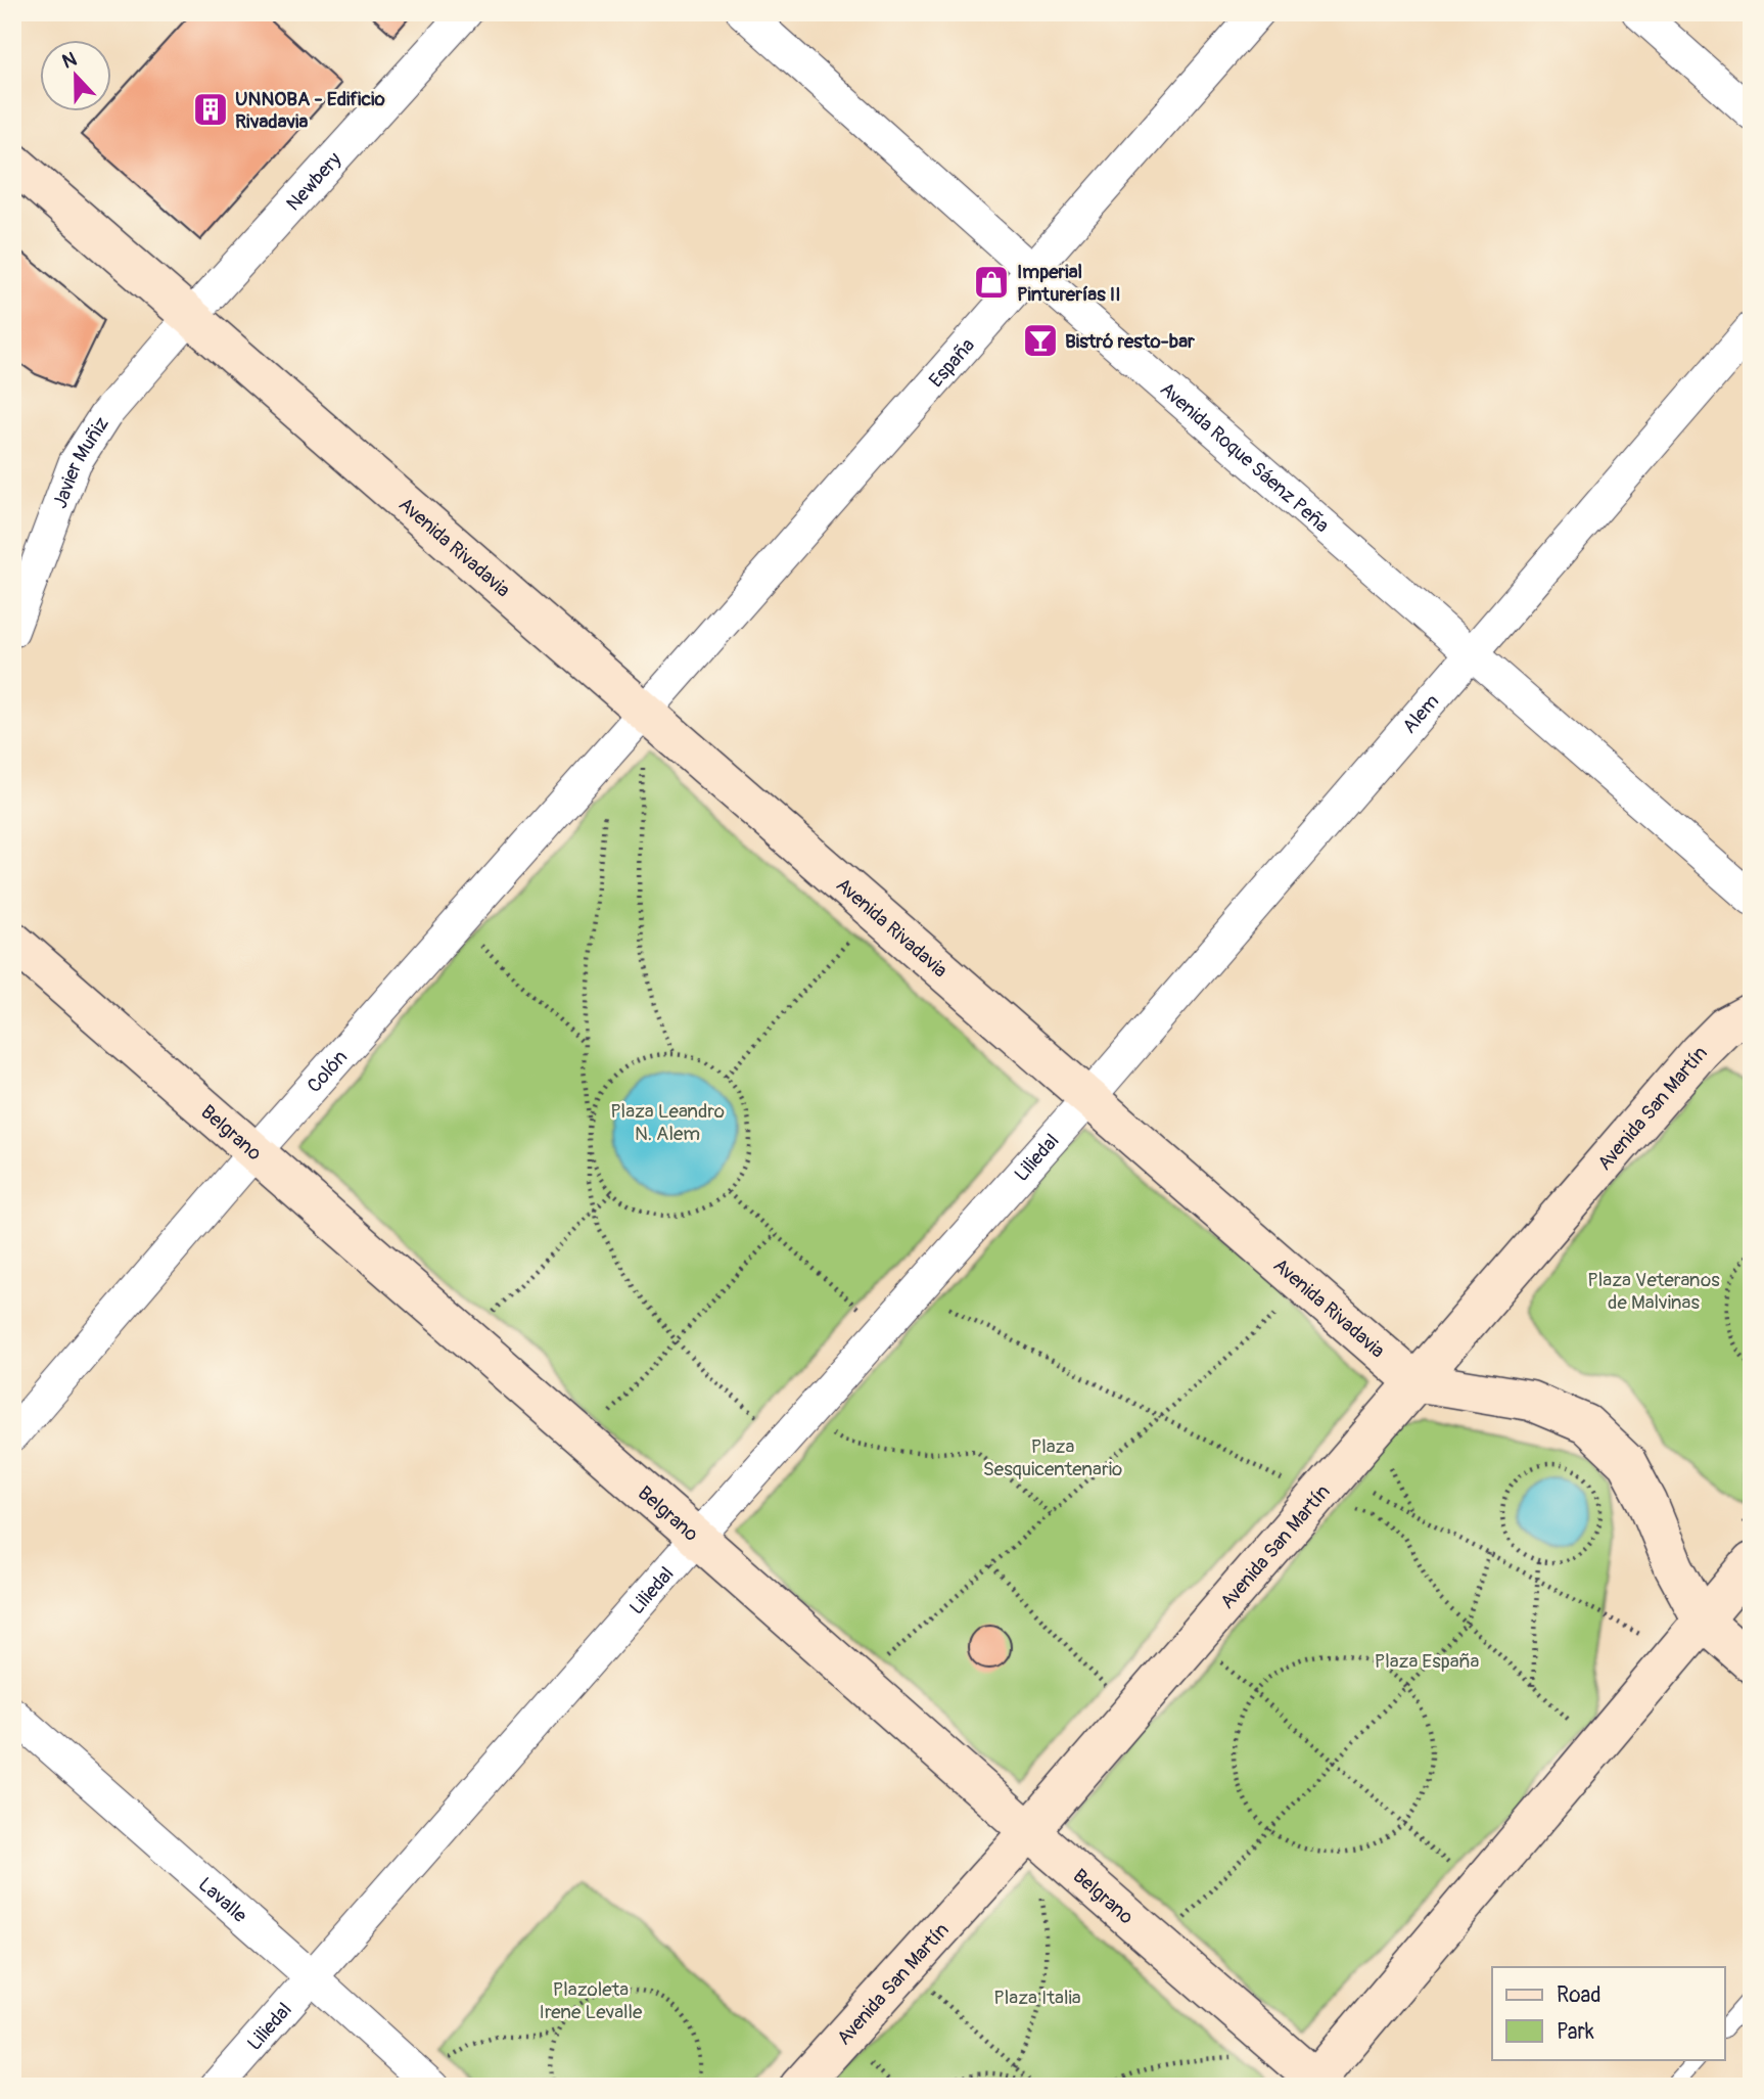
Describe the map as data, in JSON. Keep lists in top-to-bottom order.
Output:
{
  "streets": {
    "main road": ["Avenida Rivadavia", "Avenida San Martín", "Belgrano"],
    "street": [
      "Newbery",
      "España",
      "Avenida Roque Sáenz Peña",
      "Javier Muñiz",
      "Alem",
      "Colón",
      "Liliedal",
      "Lavalle"
    ]
  },
  "crossings": [
    ["Newbery", "Javier Muñiz"],
    ["Newbery", "Avenida Rivadavia"],
    ["España", "Avenida Roque Sáenz Peña"],
    ["España", "Avenida Rivadavia"],
    ["España", "Colón"],
    ["Avenida Roque Sáenz Peña", "Alem"],
    ["Javier Muñiz", "Avenida Rivadavia"],
    ["Avenida Rivadavia", "Alem"],
    ["Avenida Rivadavia", "Colón"],
    ["Avenida Rivadavia", "Avenida San Martín"],
    ["Avenida Rivadavia", "Liliedal"],
    ["Alem", "Liliedal"],
    ["Colón", "Belgrano"],
    ["Avenida San Martín", "Belgrano"],
    ["Belgrano", "Liliedal"],
    ["Liliedal", "Lavalle"]
  ],
  "parks": [
    "Plaza Leandro N. Alem",
    "Plaza Veteranos de Malvinas",
    "Plaza Sesquicentenario",
    "Plaza España",
    "Plazoleta Irene Levalle",
    "Plaza Italia"
  ],
  "places": {
    "building": ["UNNOBA - Edificio Rivadavia"],
    "shop": ["Imperial Pinturerías II"],
    "bar": ["Bistró resto-bar"]
  },
  "legend": ["Road", "Park"],
  "north": "top"
}
